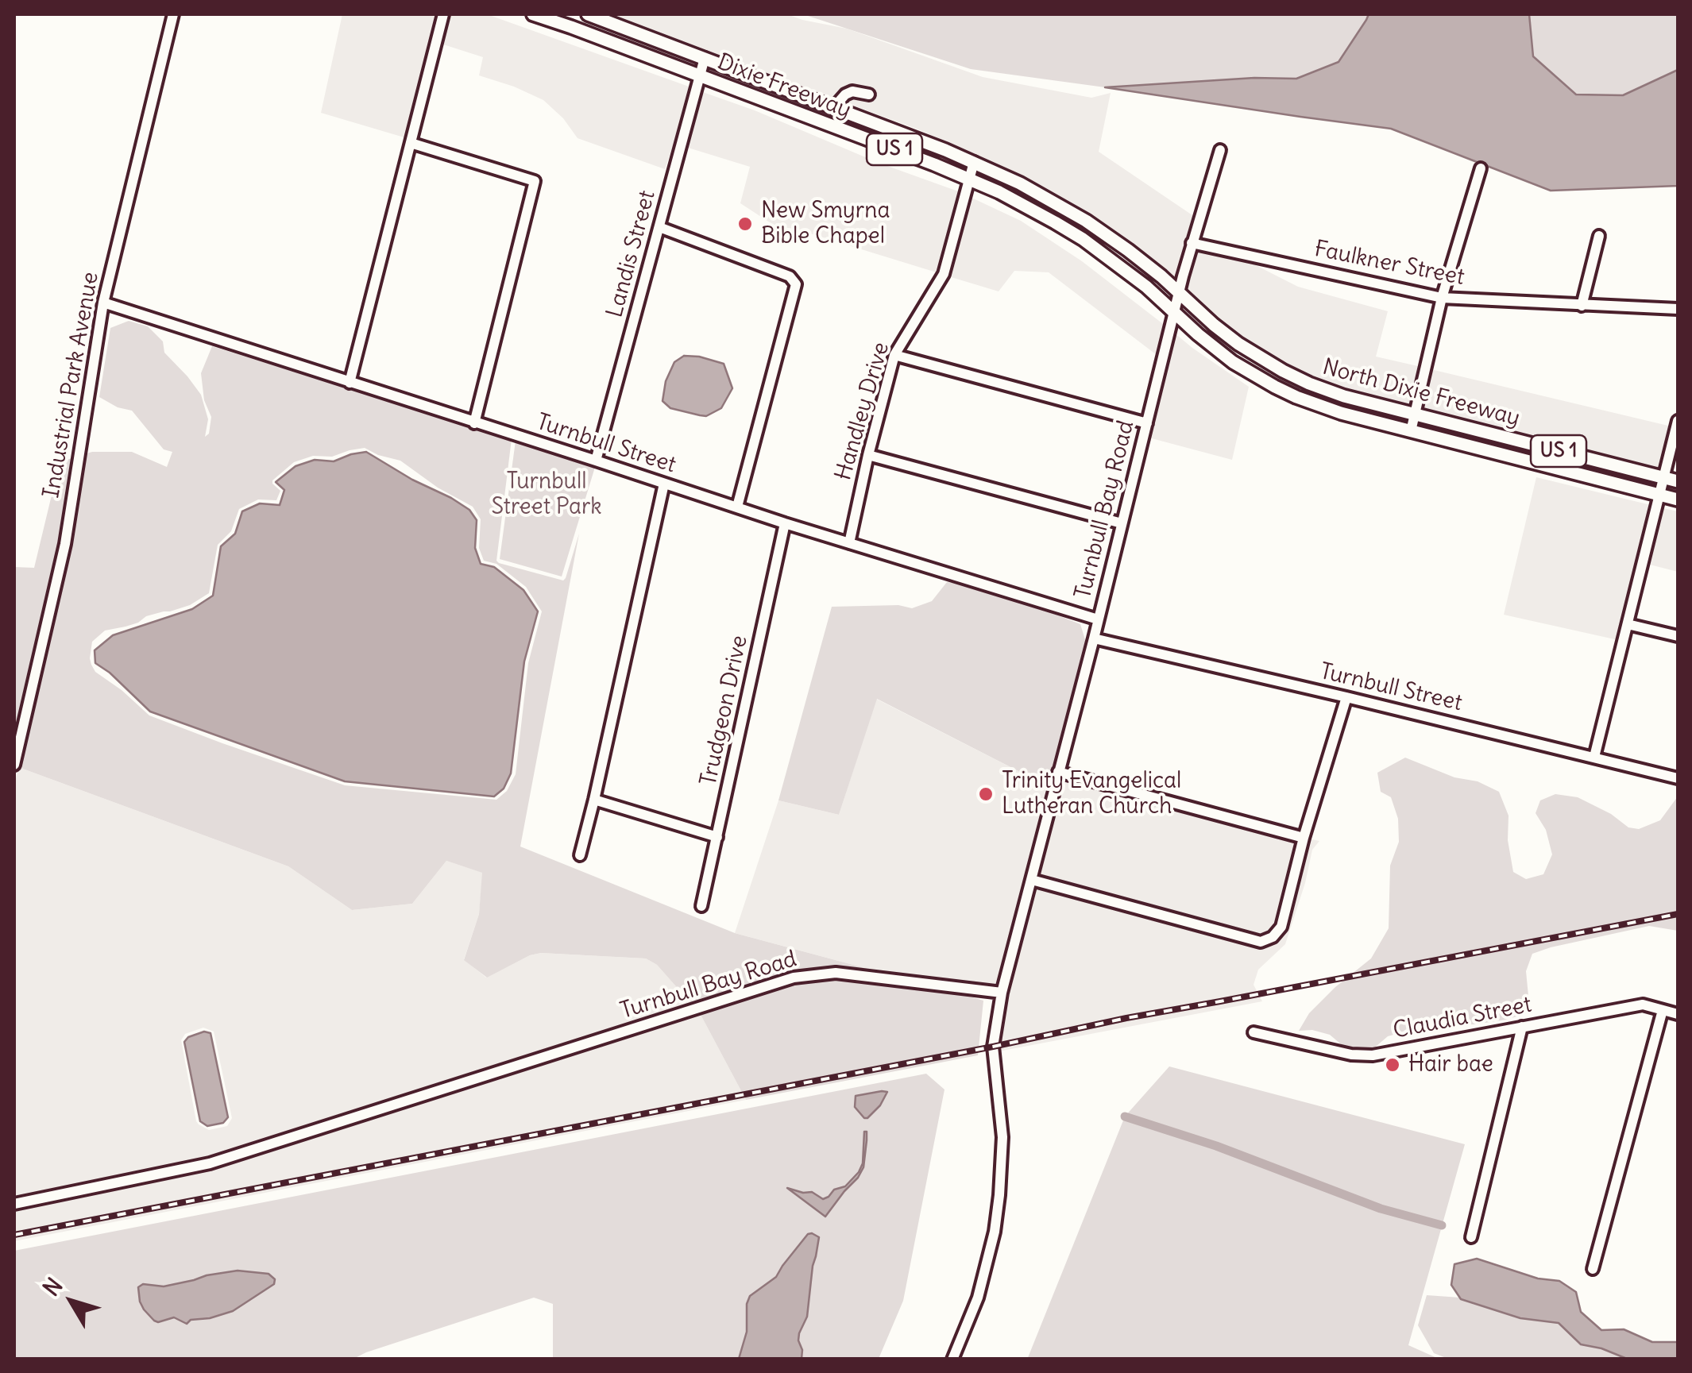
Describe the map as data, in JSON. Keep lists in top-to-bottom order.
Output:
{
  "streets": {
    "main road": ["Dixie Freeway", "US 1", "North Dixie Freeway"],
    "street": [
      "Landis Street",
      "Faulkner Street",
      "Industrial Park Avenue",
      "Handley Drive",
      "Turnbull Street",
      "Turnbull Bay Road",
      "Trudgeon Drive",
      "Claudia Street"
    ]
  },
  "crossings": [
    ["Dixie Freeway", "Landis Street"],
    ["Dixie Freeway", "North Dixie Freeway"],
    ["Dixie Freeway", "Handley Drive"],
    ["Dixie Freeway", "Turnbull Bay Road"],
    ["Landis Street", "Turnbull Street"],
    ["Faulkner Street", "Turnbull Bay Road"],
    ["Industrial Park Avenue", "Turnbull Street"],
    ["North Dixie Freeway", "Turnbull Bay Road"],
    ["Handley Drive", "Turnbull Street"],
    ["Turnbull Street", "Turnbull Bay Road"],
    ["Turnbull Street", "Trudgeon Drive"]
  ],
  "parks": ["Turnbull Street Park"],
  "places": ["New Smyrna Bible Chapel", "Trinity Evangelical Lutheran Church", "Hair bae"],
  "north": "top left"
}
